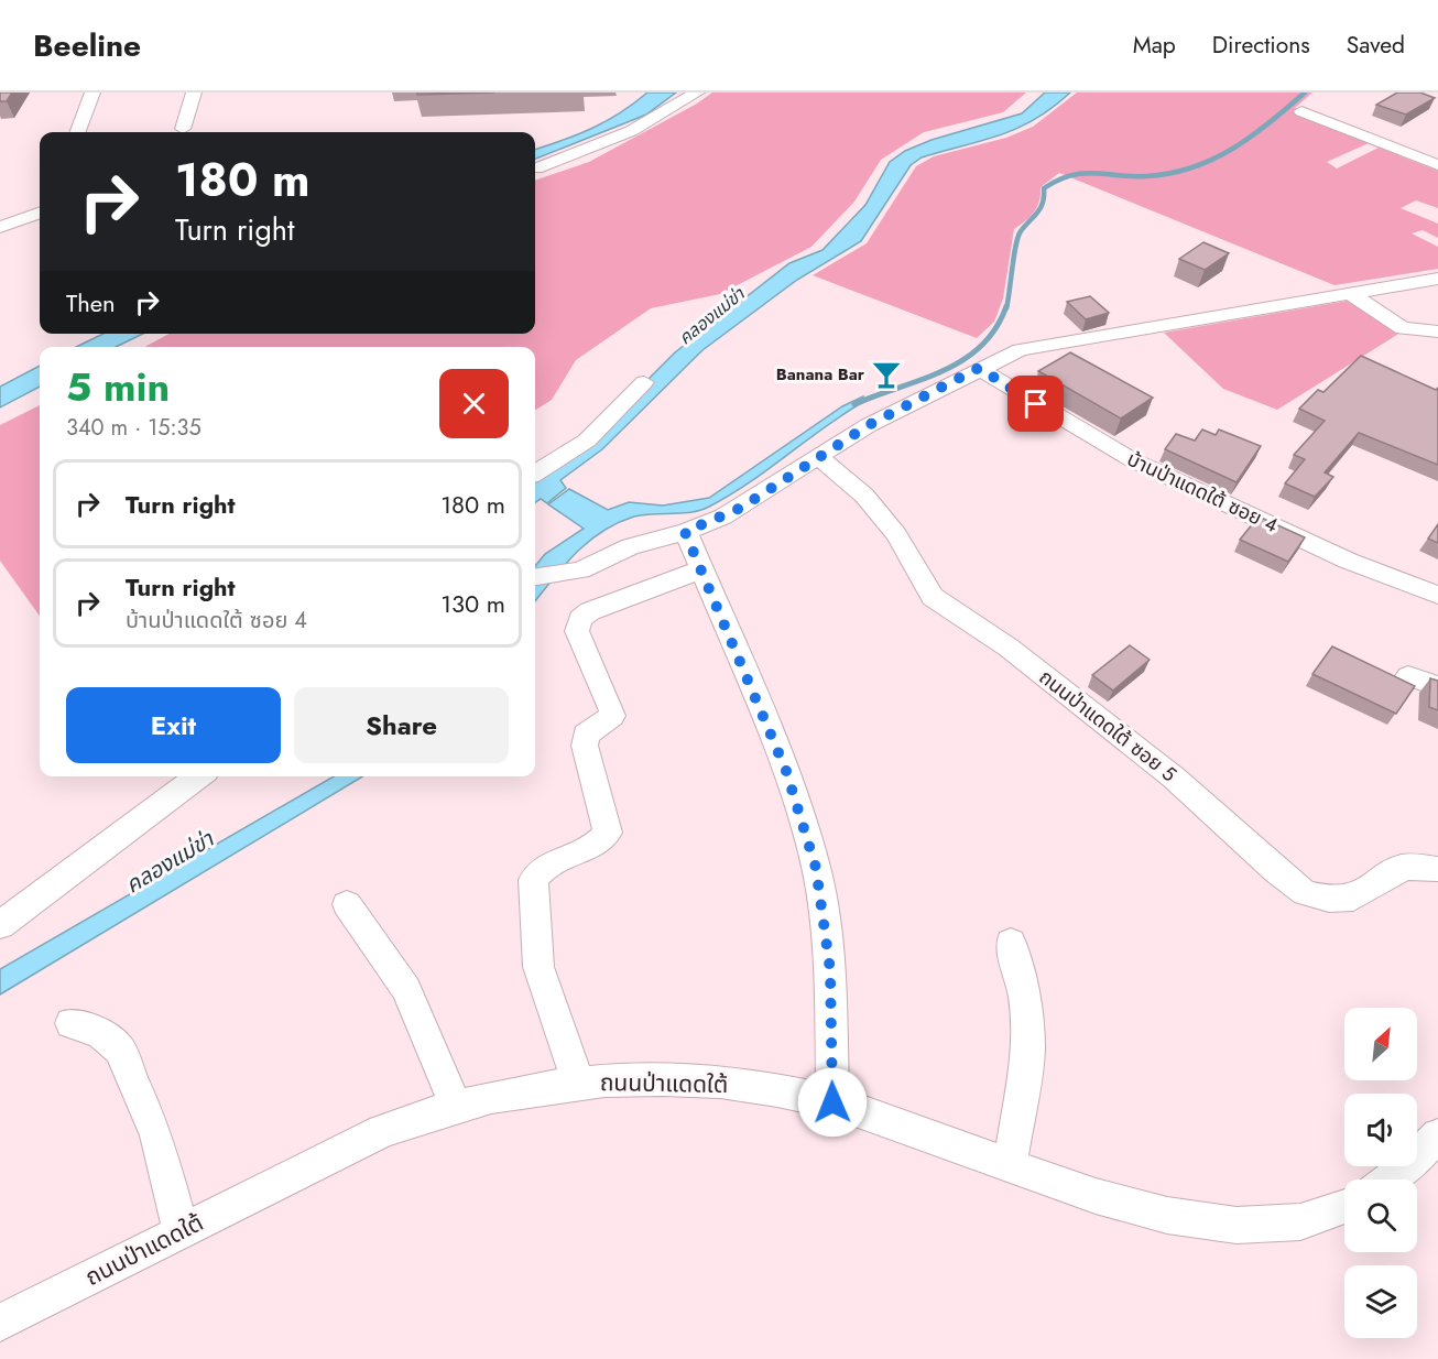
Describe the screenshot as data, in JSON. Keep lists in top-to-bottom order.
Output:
{
  "streets": {
    "street": ["บ้านป่าแดดใต้ ซอย 4", "ถนนป่าแดดใต้ ซอย 5", "ถนนป่าแดดใต้"]
  },
  "water": ["คลองแม่ข่า"],
  "places": {
    "bar": ["Banana Bar"]
  },
  "north": "top right",
  "page": {
    "header": "Beeline",
    "nav": ["Map", "Directions", "Saved"],
    "turn": ["180 m", "Turn right"],
    "then": "Then",
    "heading": ["5 min", "340 m · 15:35"],
    "list": [
      {
        "name": "Turn right",
        "value": "180 m"
      },
      {
        "name": "Turn right",
        "note": "บ้านป่าแดดใต้ ซอย 4",
        "value": "130 m"
      }
    ],
    "buttons": ["Exit", "Share"]
  }
}
